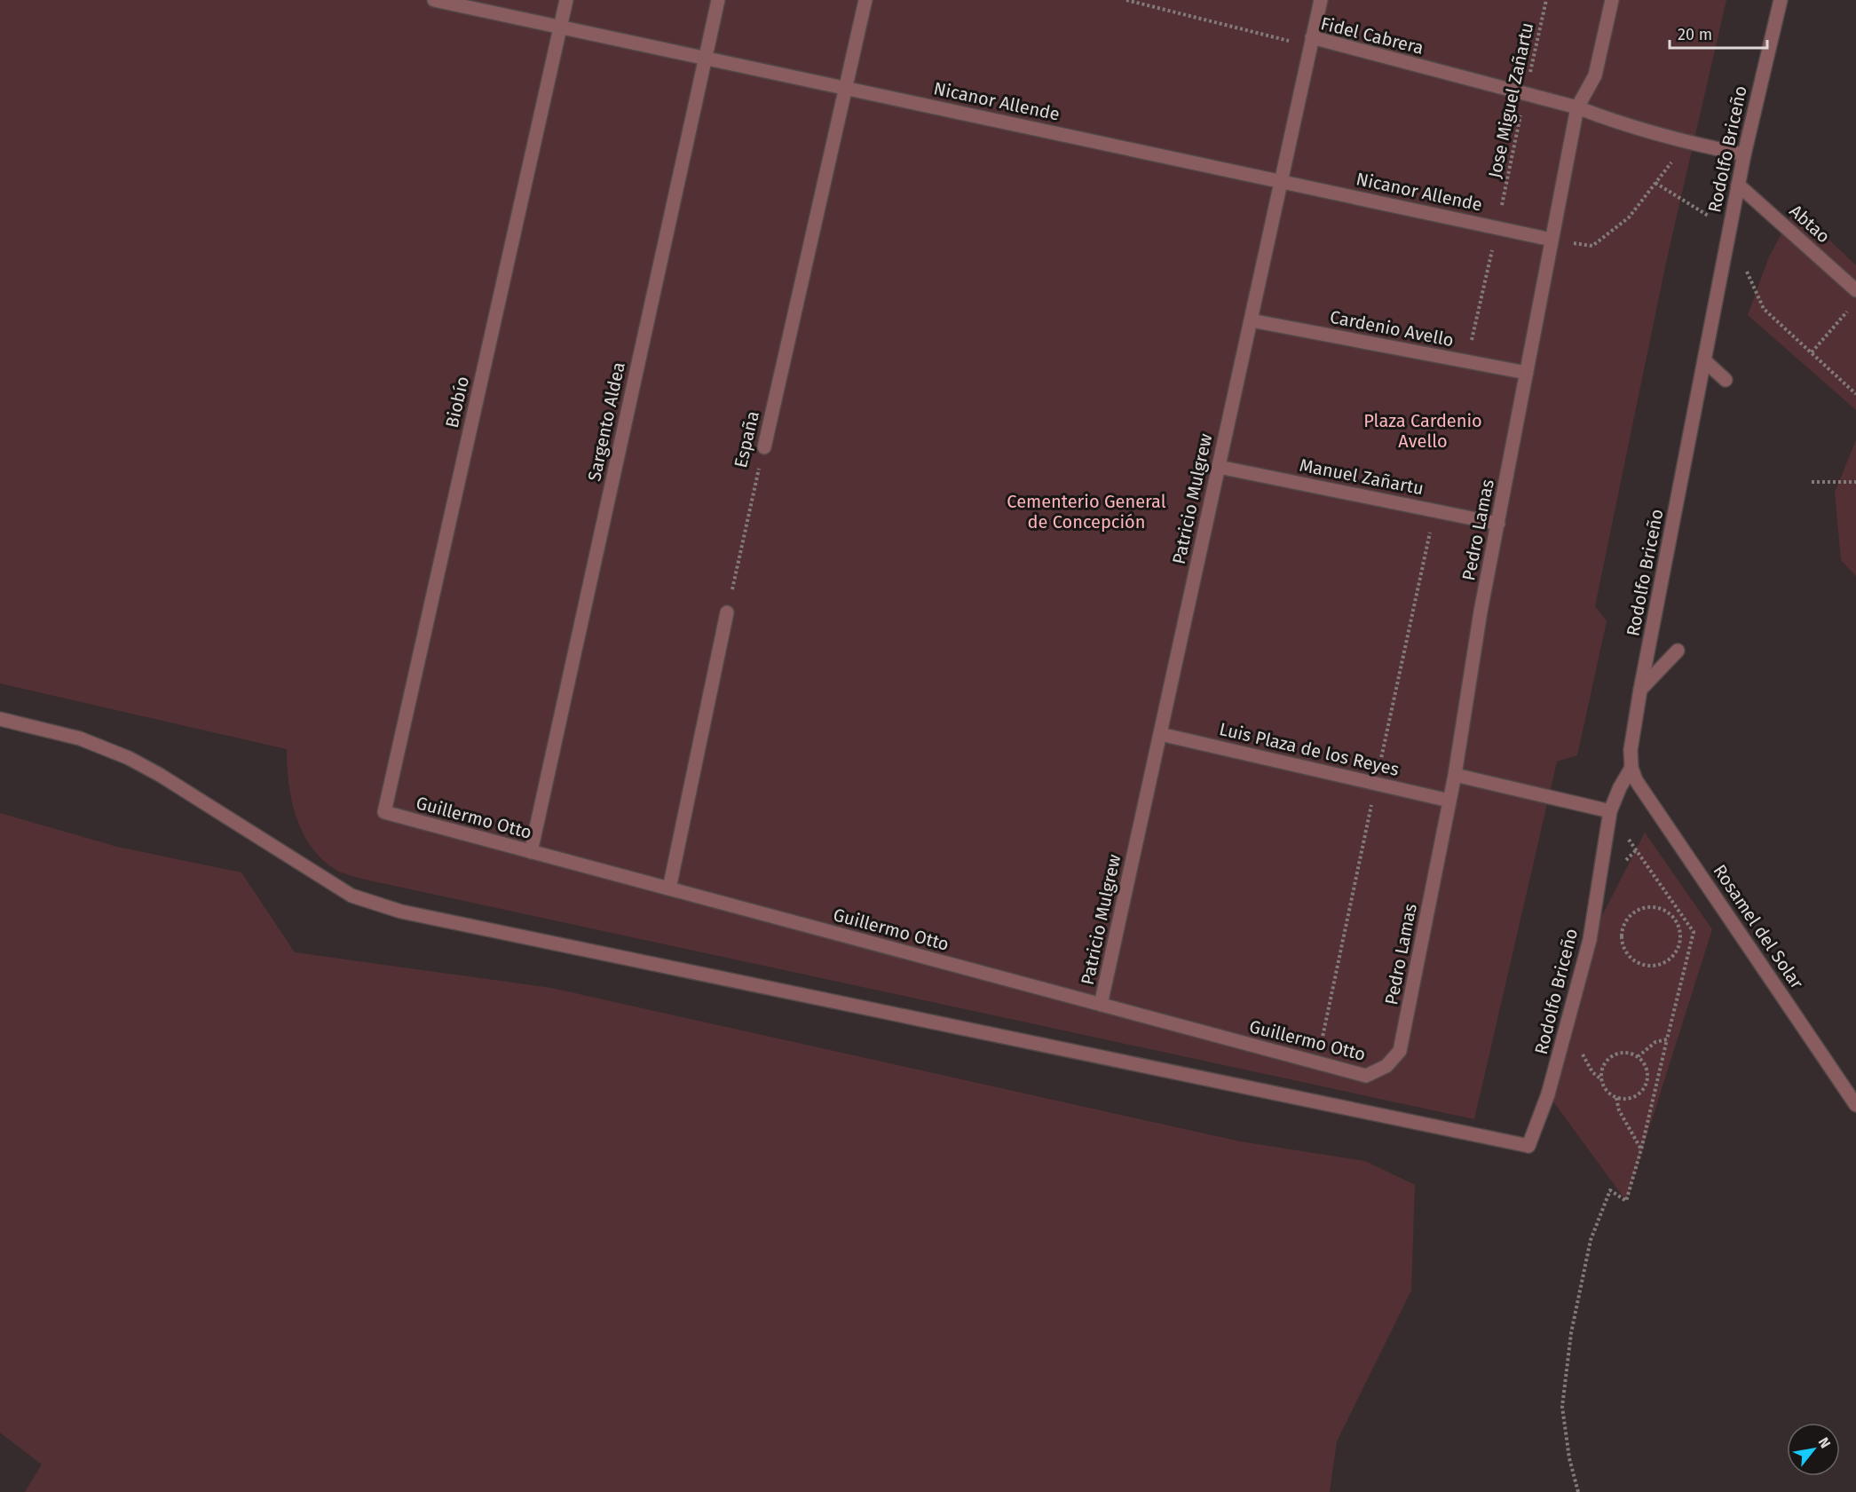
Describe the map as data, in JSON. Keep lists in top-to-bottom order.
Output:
{
  "streets": {
    "street": [
      "Fidel Cabrera",
      "Nicanor Allende",
      "Rodolfo Briceño",
      "Abtao",
      "Cardenio Avello",
      "Biobío",
      "Sargento Aldea",
      "España",
      "Manuel Zañartu",
      "Patricio Mulgrew",
      "Pedro Lamas",
      "Luis Plaza de los Reyes",
      "Guillermo Otto",
      "Rosamel del Solar"
    ],
    "path": ["Jose Miguel Zañartu"]
  },
  "crossings": [
    ["Fidel Cabrera", "Jose Miguel Zañartu"],
    ["Fidel Cabrera", "Rodolfo Briceño"],
    ["Fidel Cabrera", "Patricio Mulgrew"],
    ["Fidel Cabrera", "Pedro Lamas"],
    ["Jose Miguel Zañartu", "Nicanor Allende"],
    ["Jose Miguel Zañartu", "Cardenio Avello"],
    ["Nicanor Allende", "Biobío"],
    ["Nicanor Allende", "Sargento Aldea"],
    ["Nicanor Allende", "España"],
    ["Nicanor Allende", "Patricio Mulgrew"],
    ["Nicanor Allende", "Pedro Lamas"],
    ["Rodolfo Briceño", "Abtao"],
    ["Rodolfo Briceño", "Rosamel del Solar"],
    ["Cardenio Avello", "Patricio Mulgrew"],
    ["Cardenio Avello", "Pedro Lamas"],
    ["Biobío", "Guillermo Otto"],
    ["Sargento Aldea", "Guillermo Otto"],
    ["Manuel Zañartu", "Patricio Mulgrew"],
    ["Manuel Zañartu", "Pedro Lamas"],
    ["Patricio Mulgrew", "Luis Plaza de los Reyes"],
    ["Patricio Mulgrew", "Guillermo Otto"],
    ["Pedro Lamas", "Luis Plaza de los Reyes"],
    ["Pedro Lamas", "Guillermo Otto"]
  ],
  "parks": ["Plaza Cardenio Avello", "Cementerio General de Concepción"],
  "scale_bar": "20 m",
  "north": "top right"
}
